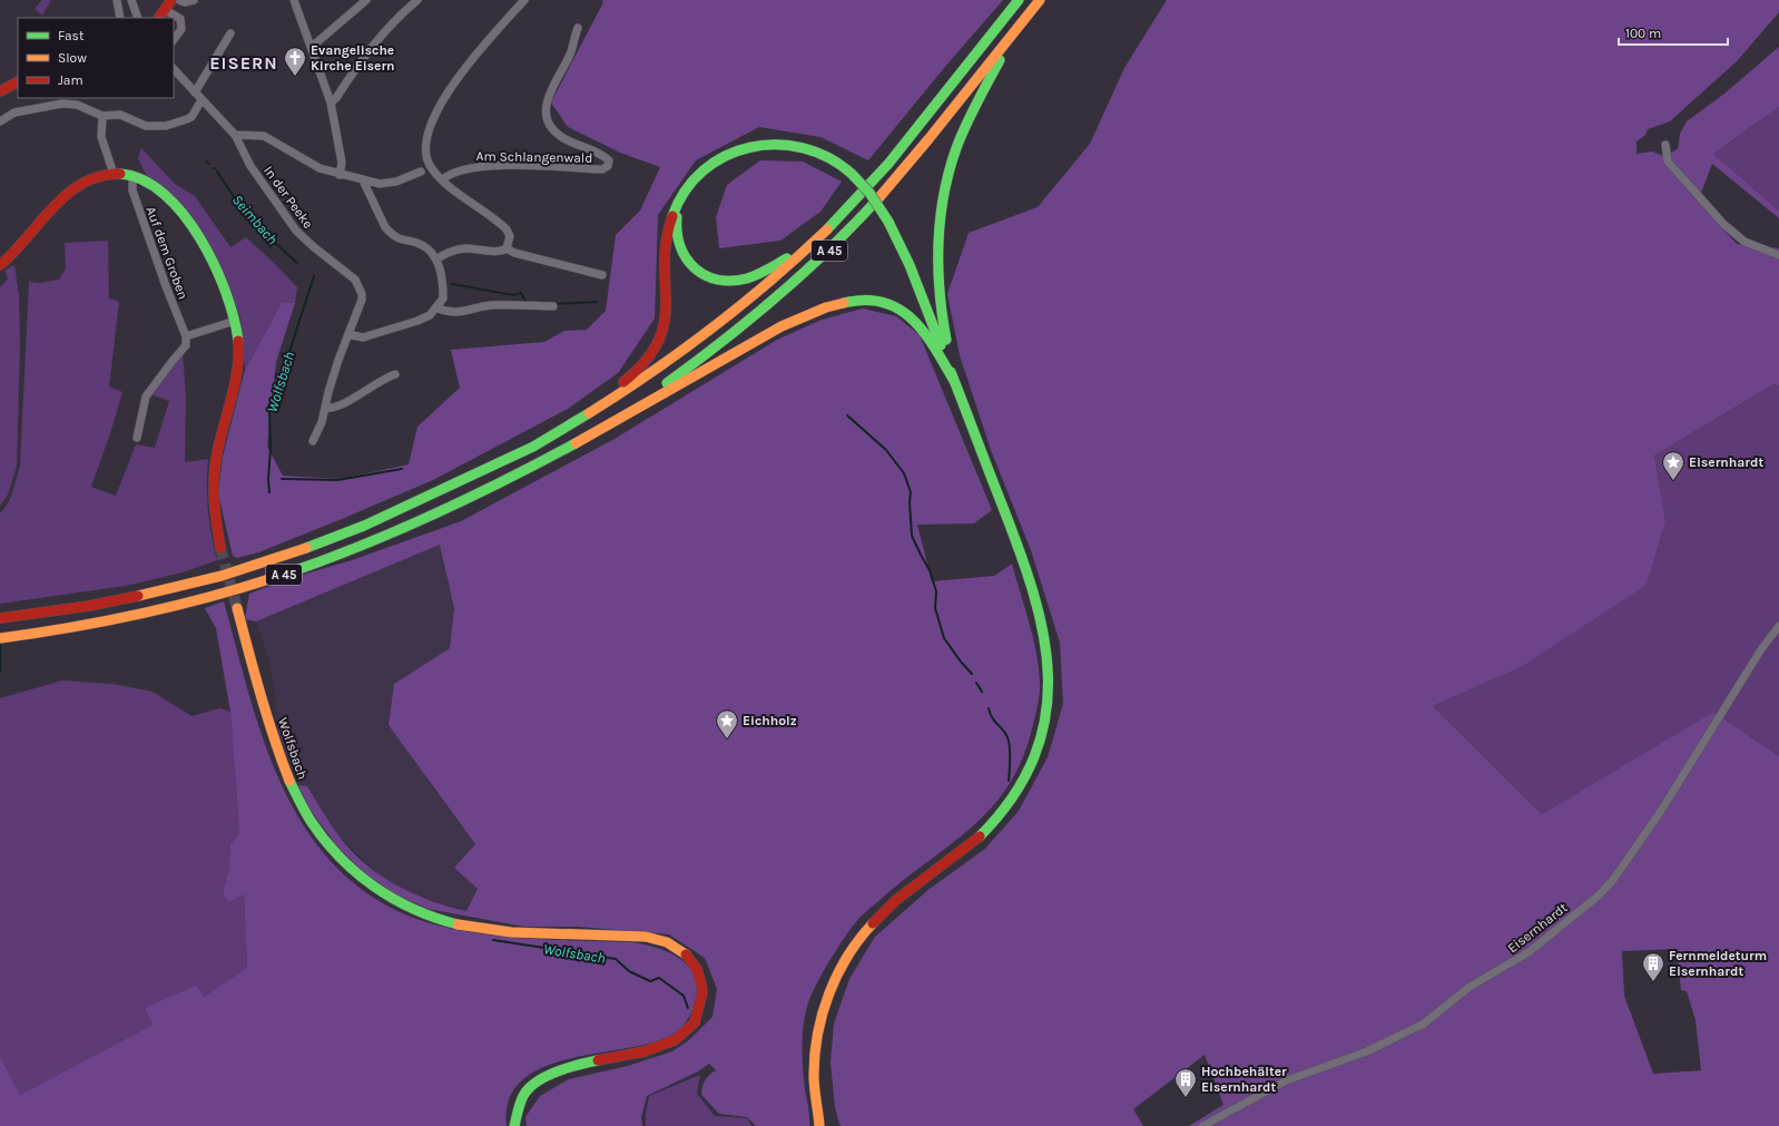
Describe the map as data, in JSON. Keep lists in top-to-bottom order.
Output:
{
  "streets": {
    "main road": ["A 45", "Wolfsbach"],
    "street": [
      "Am Schlangenwald",
      "In der Peeke",
      "Auf dem Groben",
      "Eisernhardt"
    ]
  },
  "districts": ["EISERN"],
  "water": ["Seimbach", "Wolfsbach"],
  "places": {
    "church": ["Evangelische Kirche Eisern"],
    "place": ["Eisernhardt", "Eichholz"],
    "building": ["Fernmeldeturm Eisernhardt", "Hochbehälter Eisernhardt"]
  },
  "legend": ["Fast", "Slow", "Jam"],
  "scale_bar": "100 m"
}
